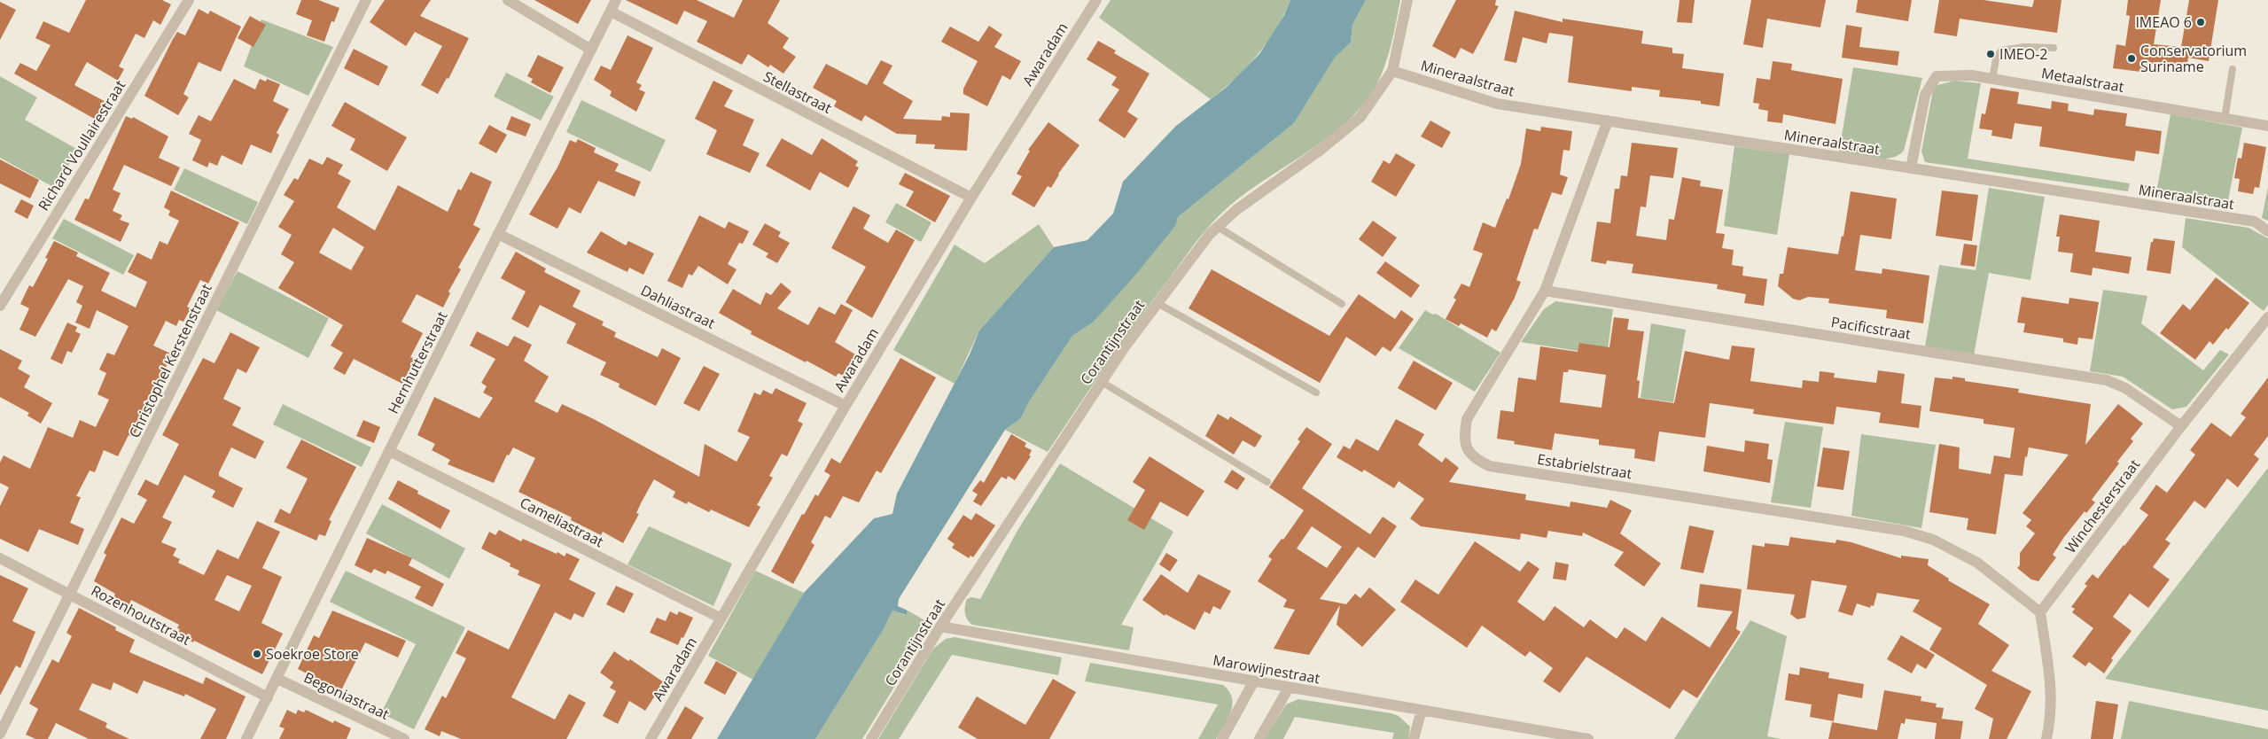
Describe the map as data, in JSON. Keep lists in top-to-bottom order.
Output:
{
  "streets": {
    "street": [
      "Awaradam",
      "Mineraalstraat",
      "Metaalstraat",
      "Stellastraat",
      "Richard Voullairestraat",
      "Dahliastraat",
      "Pacificstraat",
      "Corantijnstraat",
      "Christophel Kerstenstraat",
      "Hernhutterstraat",
      "Estabrielstraat",
      "Winchesterstraat",
      "Cameliastraat",
      "Rozenhoutstraat",
      "Marowijnestraat",
      "Begoniastraat"
    ]
  },
  "crossings": [
    ["Awaradam", "Stellastraat"],
    ["Awaradam", "Dahliastraat"],
    ["Awaradam", "Cameliastraat"],
    ["Mineraalstraat", "Metaalstraat"],
    ["Mineraalstraat", "Corantijnstraat"],
    ["Mineraalstraat", "Estabrielstraat"],
    ["Stellastraat", "Hernhutterstraat"],
    ["Dahliastraat", "Hernhutterstraat"],
    ["Pacificstraat", "Estabrielstraat"],
    ["Pacificstraat", "Winchesterstraat"],
    ["Corantijnstraat", "Marowijnestraat"],
    ["Christophel Kerstenstraat", "Rozenhoutstraat"],
    ["Hernhutterstraat", "Cameliastraat"],
    ["Hernhutterstraat", "Rozenhoutstraat"],
    ["Hernhutterstraat", "Begoniastraat"],
    ["Estabrielstraat", "Winchesterstraat"]
  ],
  "places": [
    "IMEAO 6",
    "IMEO-2",
    "Conservatorium Suriname",
    "Soekroe Store"
  ]
}
